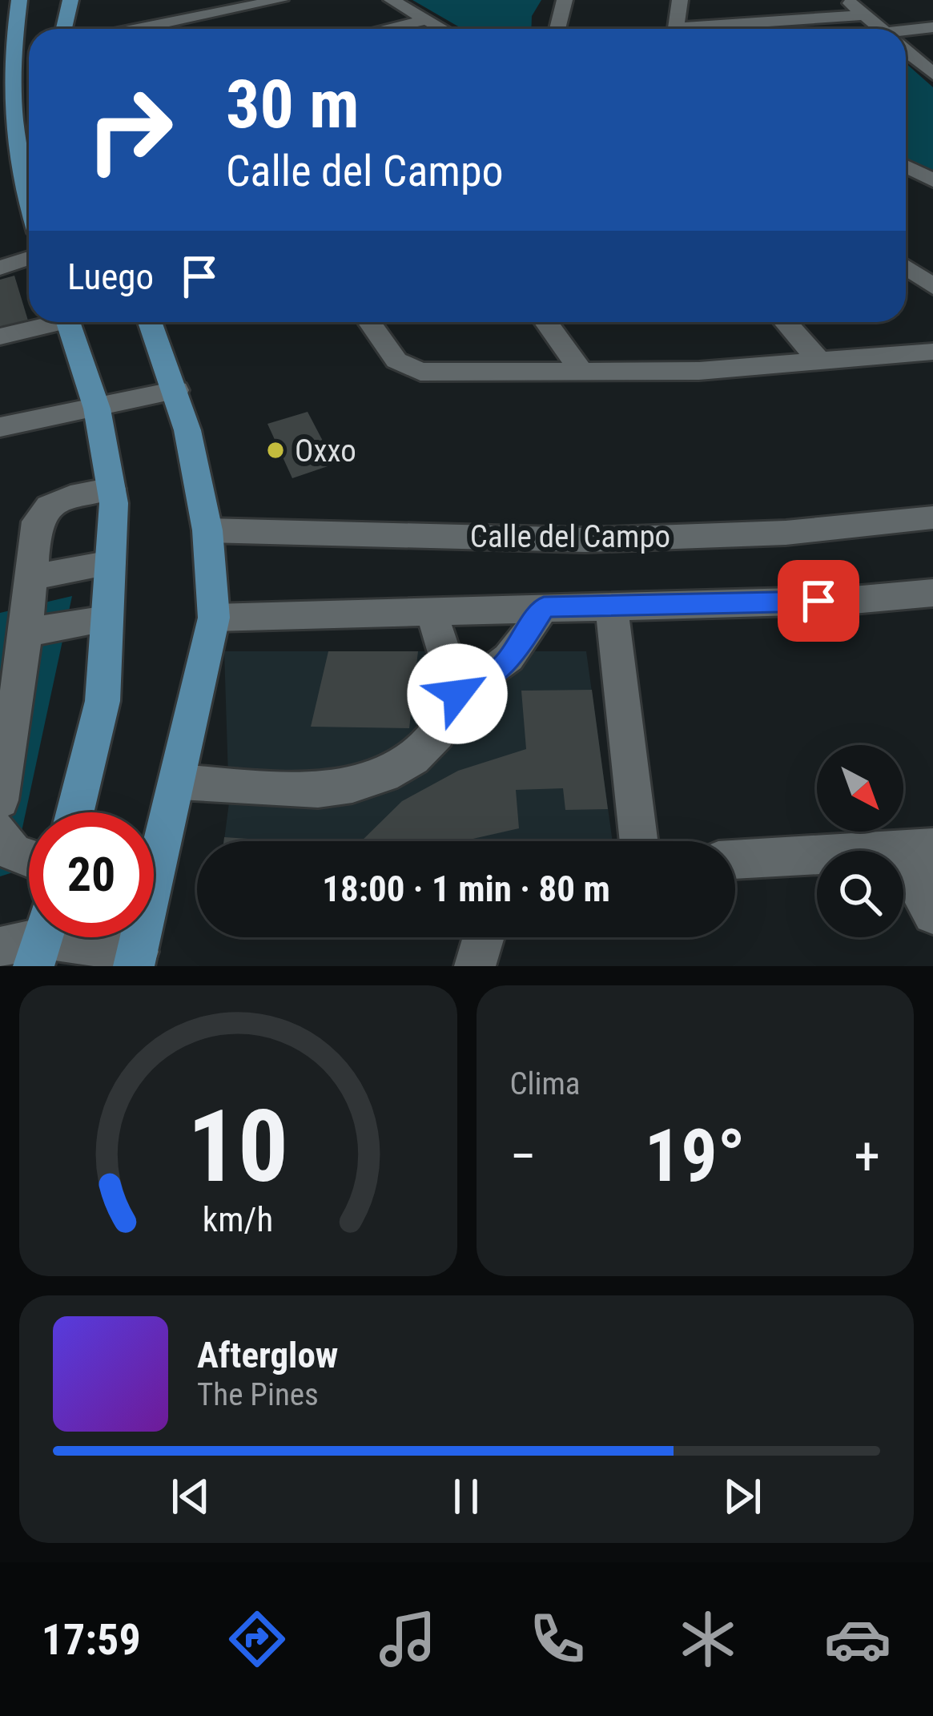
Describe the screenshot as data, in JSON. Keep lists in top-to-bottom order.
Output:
{
  "streets": {
    "street": ["Calle del Campo"]
  },
  "places": ["Oxxo"],
  "north": "bottom right",
  "page": {
    "turn": ["30 m", "Calle del Campo"],
    "then": "Luego",
    "limit": "20",
    "trip": "18:00 · 1 min · 80 m",
    "tile": "Clima",
    "heat": ["−", "19°", "+"],
    "song": ["Afterglow", "The Pines"],
    "tabs": "17:59",
    "gauge": ["10", "km/h"]
  }
}
